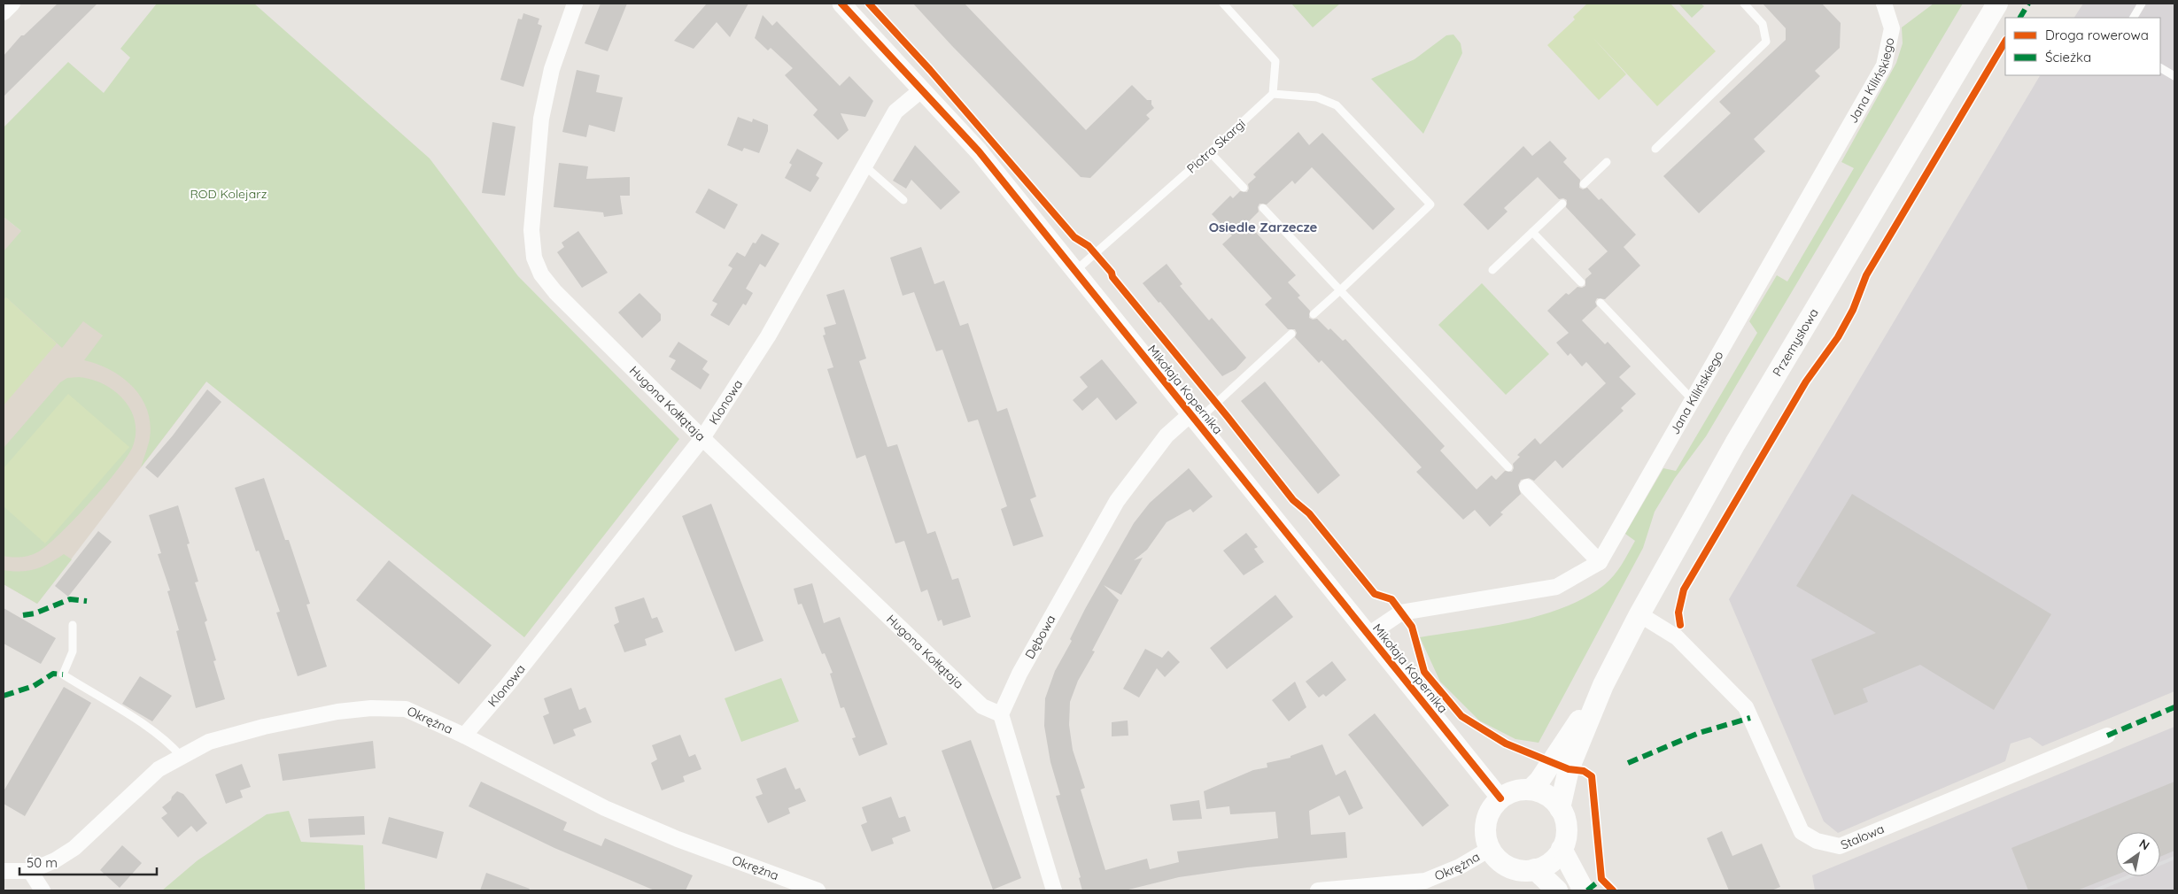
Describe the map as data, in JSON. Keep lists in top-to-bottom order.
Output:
{
  "streets": {
    "main road": ["Przemysłowa"],
    "street": [
      "Jana Kilińskiego",
      "Mikołaja Kopernika",
      "Klonowa",
      "Hugona Kołłątaja",
      "Dębowa",
      "Okrężna",
      "Stalowa"
    ],
    "lane": ["Piotra Skargi"]
  },
  "crossings": [
    ["Piotra Skargi", "Mikołaja Kopernika"],
    ["Przemysłowa", "Mikołaja Kopernika"],
    ["Przemysłowa", "Okrężna"],
    ["Przemysłowa", "Stalowa"],
    ["Mikołaja Kopernika", "Klonowa"],
    ["Mikołaja Kopernika", "Dębowa"],
    ["Mikołaja Kopernika", "Okrężna"],
    ["Klonowa", "Hugona Kołłątaja"],
    ["Klonowa", "Okrężna"],
    ["Hugona Kołłątaja", "Dębowa"]
  ],
  "districts": ["Osiedle Zarzecze"],
  "parks": ["ROD Kolejarz"],
  "legend": ["Droga rowerowa", "Ścieżka"],
  "scale_bar": "50 m",
  "north": "top right"
}
